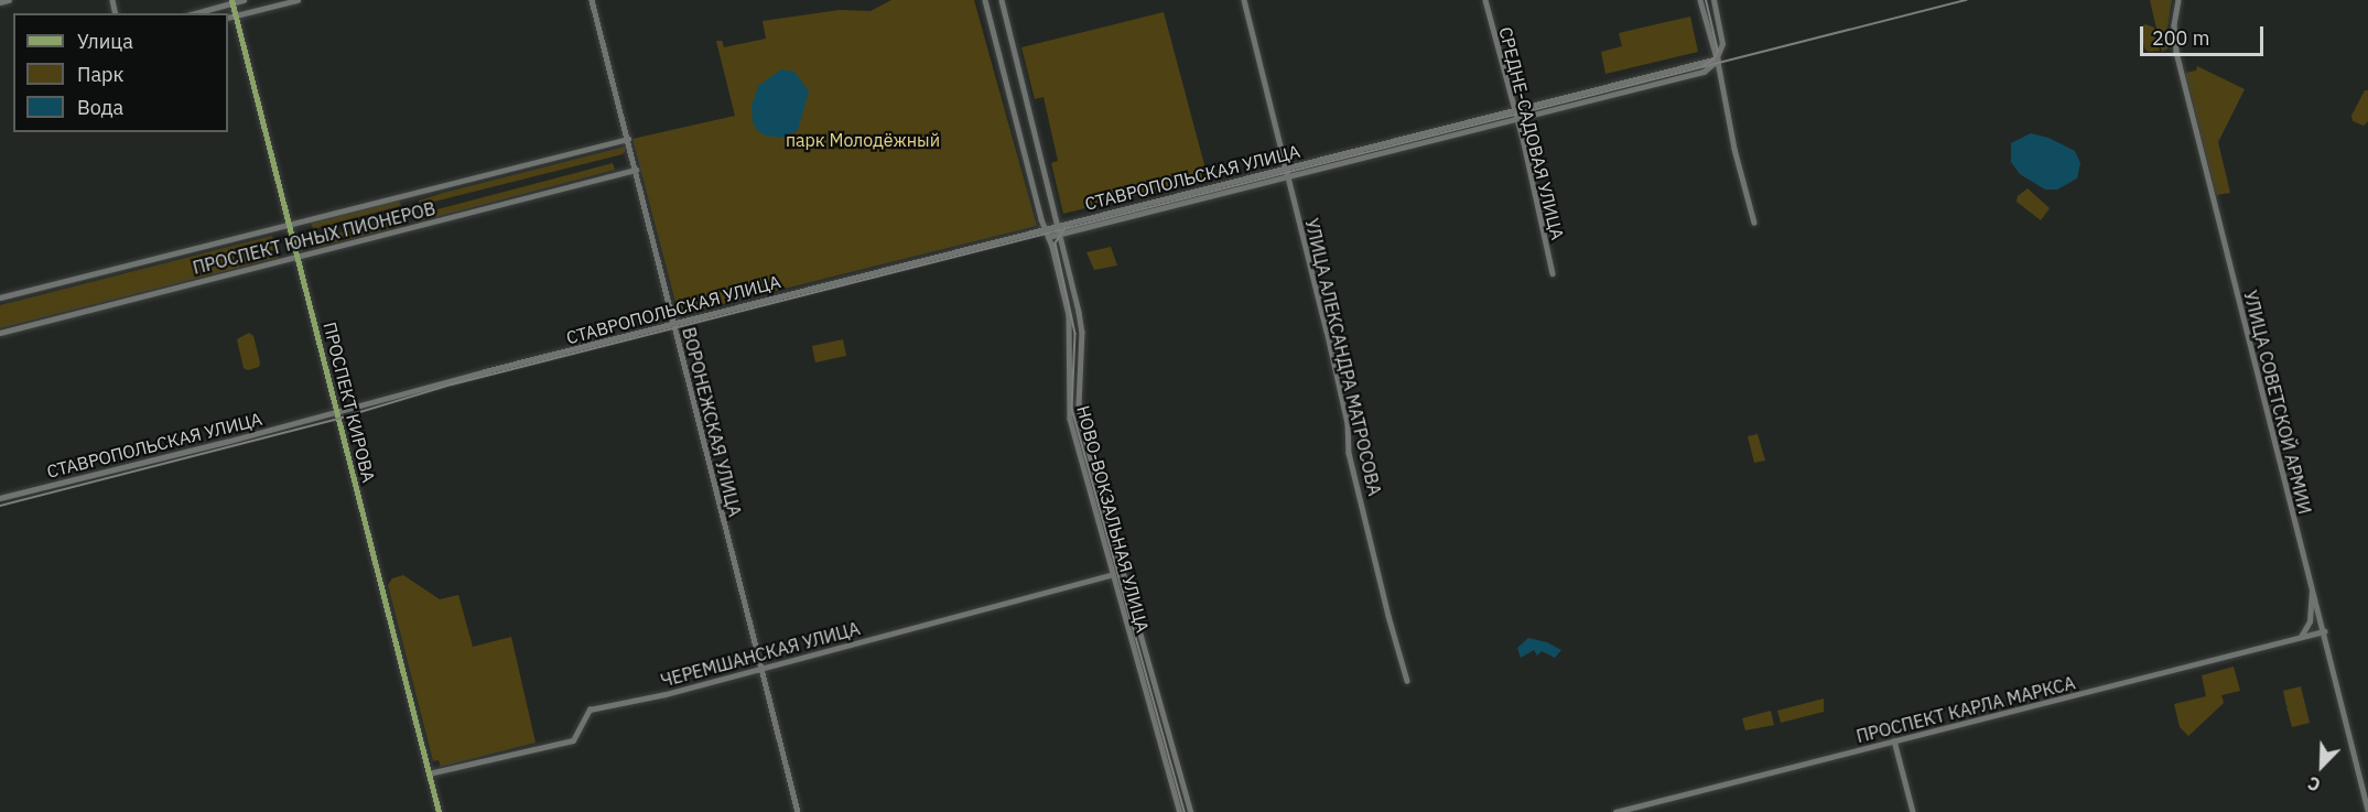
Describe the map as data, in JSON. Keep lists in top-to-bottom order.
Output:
{
  "streets": {
    "main road": ["ПРОСПЕКТ КИРОВА"],
    "street": [
      "СРЕДНЕ-САДОВАЯ УЛИЦА",
      "СТАВРОПОЛЬСКАЯ УЛИЦА",
      "ПРОСПЕКТ ЮНЫХ ПИОНЕРОВ",
      "УЛИЦА АЛЕКСАНДРА МАТРОСОВА",
      "УЛИЦА СОВЕТСКОЙ АРМИИ",
      "ВОРОНЕЖСКАЯ УЛИЦА",
      "НОВО-ВОКЗАЛЬНАЯ УЛИЦА",
      "ЧЕРЕМШАНСКАЯ УЛИЦА",
      "ПРОСПЕКТ КАРЛА МАРКСА"
    ]
  },
  "crossings": [
    ["СРЕДНЕ-САДОВАЯ УЛИЦА", "СТАВРОПОЛЬСКАЯ УЛИЦА"],
    ["СТАВРОПОЛЬСКАЯ УЛИЦА", "УЛИЦА АЛЕКСАНДРА МАТРОСОВА"],
    ["СТАВРОПОЛЬСКАЯ УЛИЦА", "ПРОСПЕКТ КИРОВА"],
    ["СТАВРОПОЛЬСКАЯ УЛИЦА", "ВОРОНЕЖСКАЯ УЛИЦА"],
    ["СТАВРОПОЛЬСКАЯ УЛИЦА", "НОВО-ВОКЗАЛЬНАЯ УЛИЦА"],
    ["ПРОСПЕКТ ЮНЫХ ПИОНЕРОВ", "ПРОСПЕКТ КИРОВА"],
    ["ПРОСПЕКТ ЮНЫХ ПИОНЕРОВ", "ВОРОНЕЖСКАЯ УЛИЦА"],
    ["ПРОСПЕКТ КИРОВА", "ЧЕРЕМШАНСКАЯ УЛИЦА"],
    ["УЛИЦА СОВЕТСКОЙ АРМИИ", "ПРОСПЕКТ КАРЛА МАРКСА"],
    ["ВОРОНЕЖСКАЯ УЛИЦА", "ЧЕРЕМШАНСКАЯ УЛИЦА"],
    ["НОВО-ВОКЗАЛЬНАЯ УЛИЦА", "ЧЕРЕМШАНСКАЯ УЛИЦА"]
  ],
  "parks": ["парк Молодёжный"],
  "legend": ["Улица", "Парк", "Вода"],
  "scale_bar": "200 m",
  "north": "bottom left"
}
